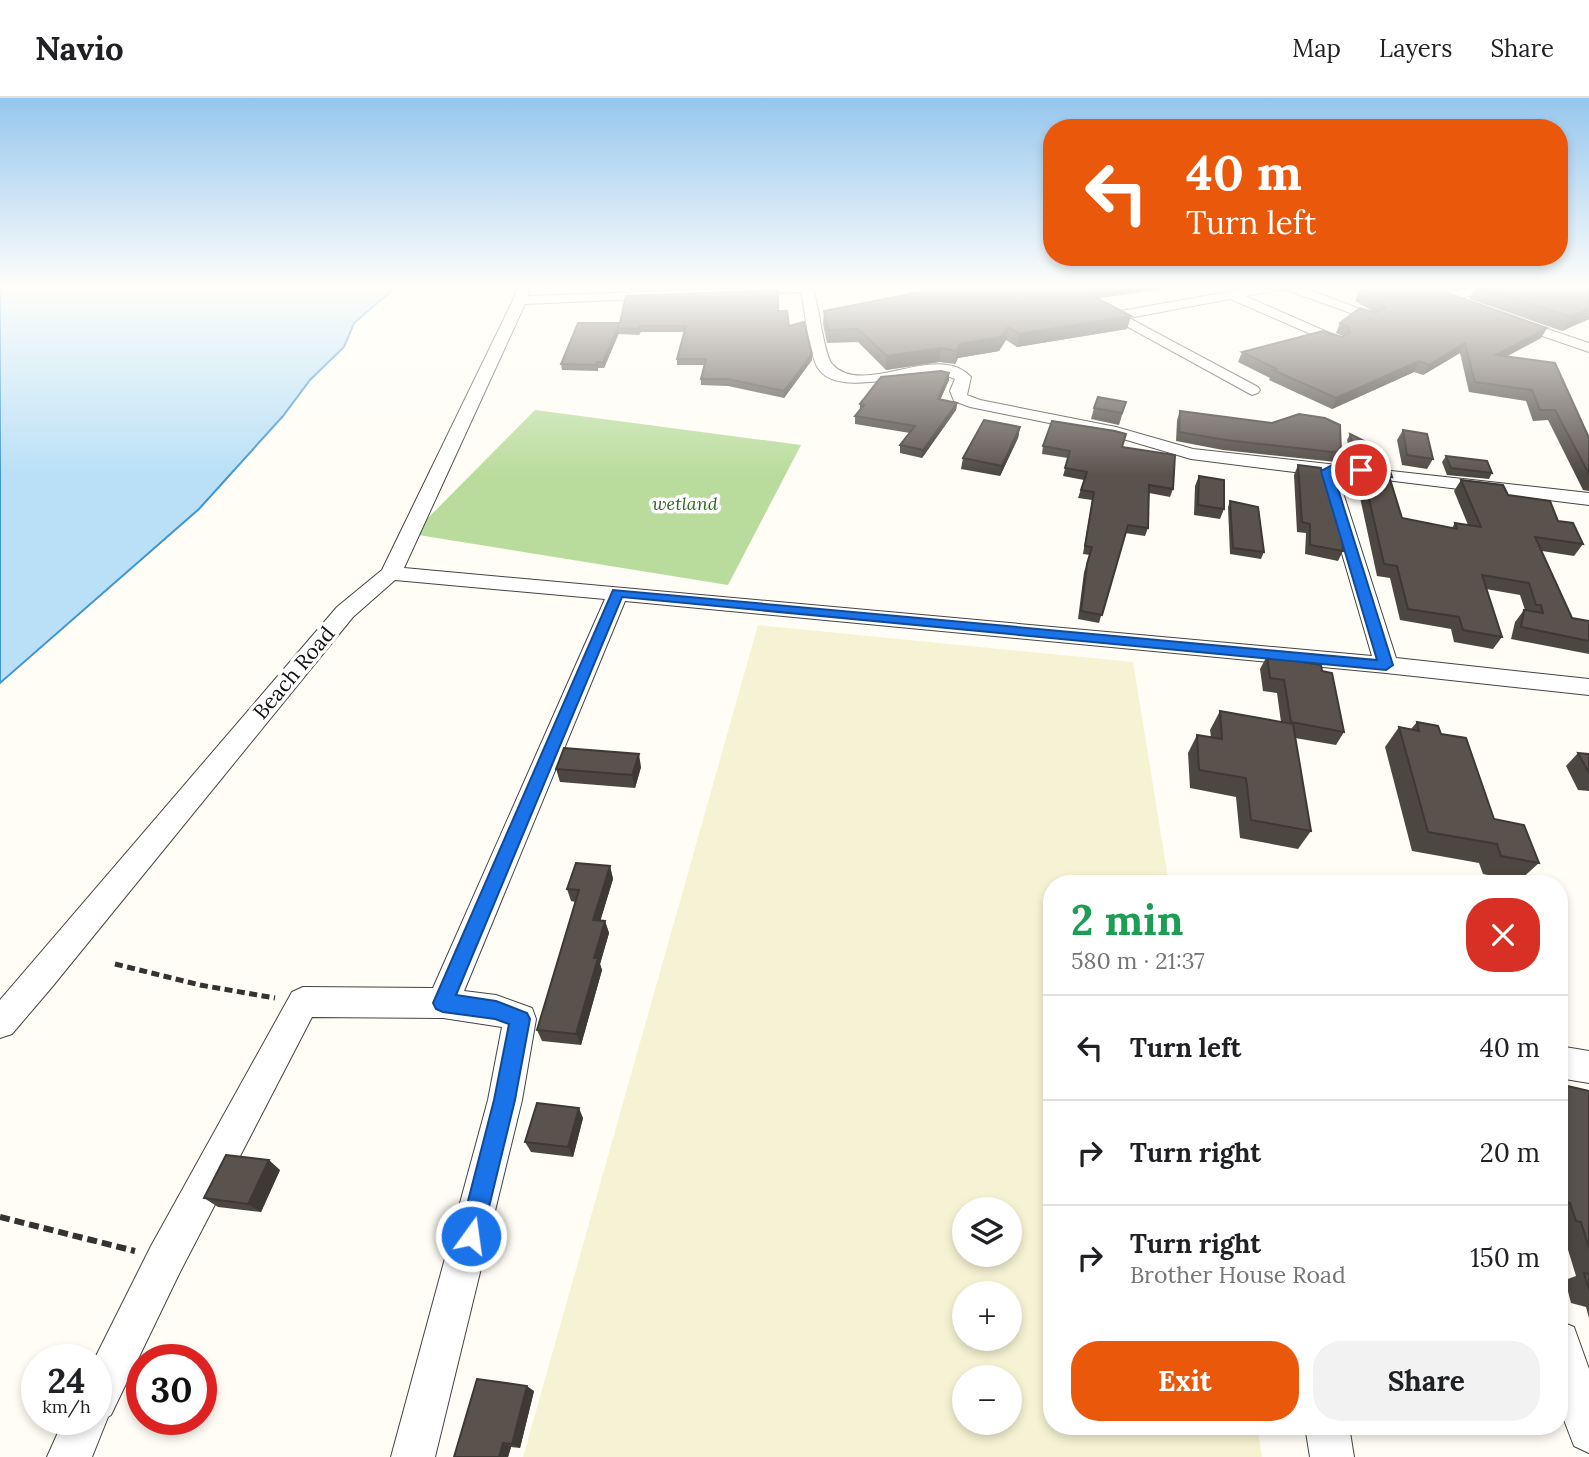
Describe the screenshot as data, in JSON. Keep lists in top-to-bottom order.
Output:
{
  "streets": {
    "street": ["Beach Road"]
  },
  "parks": ["wetland"],
  "page": {
    "header": "Navio",
    "nav": ["Map", "Layers", "Share"],
    "turn": ["40 m", "Turn left"],
    "heading": ["2 min", "580 m · 21:37"],
    "list": [
      {
        "name": "Turn left",
        "value": "40 m"
      },
      {
        "name": "Turn right",
        "value": "20 m"
      },
      {
        "name": "Turn right",
        "note": "Brother House Road",
        "value": "150 m"
      }
    ],
    "map_buttons": ["+", "−"],
    "buttons": ["Exit", "Share"],
    "speed": "24 km/h",
    "limit": "30"
  }
}
